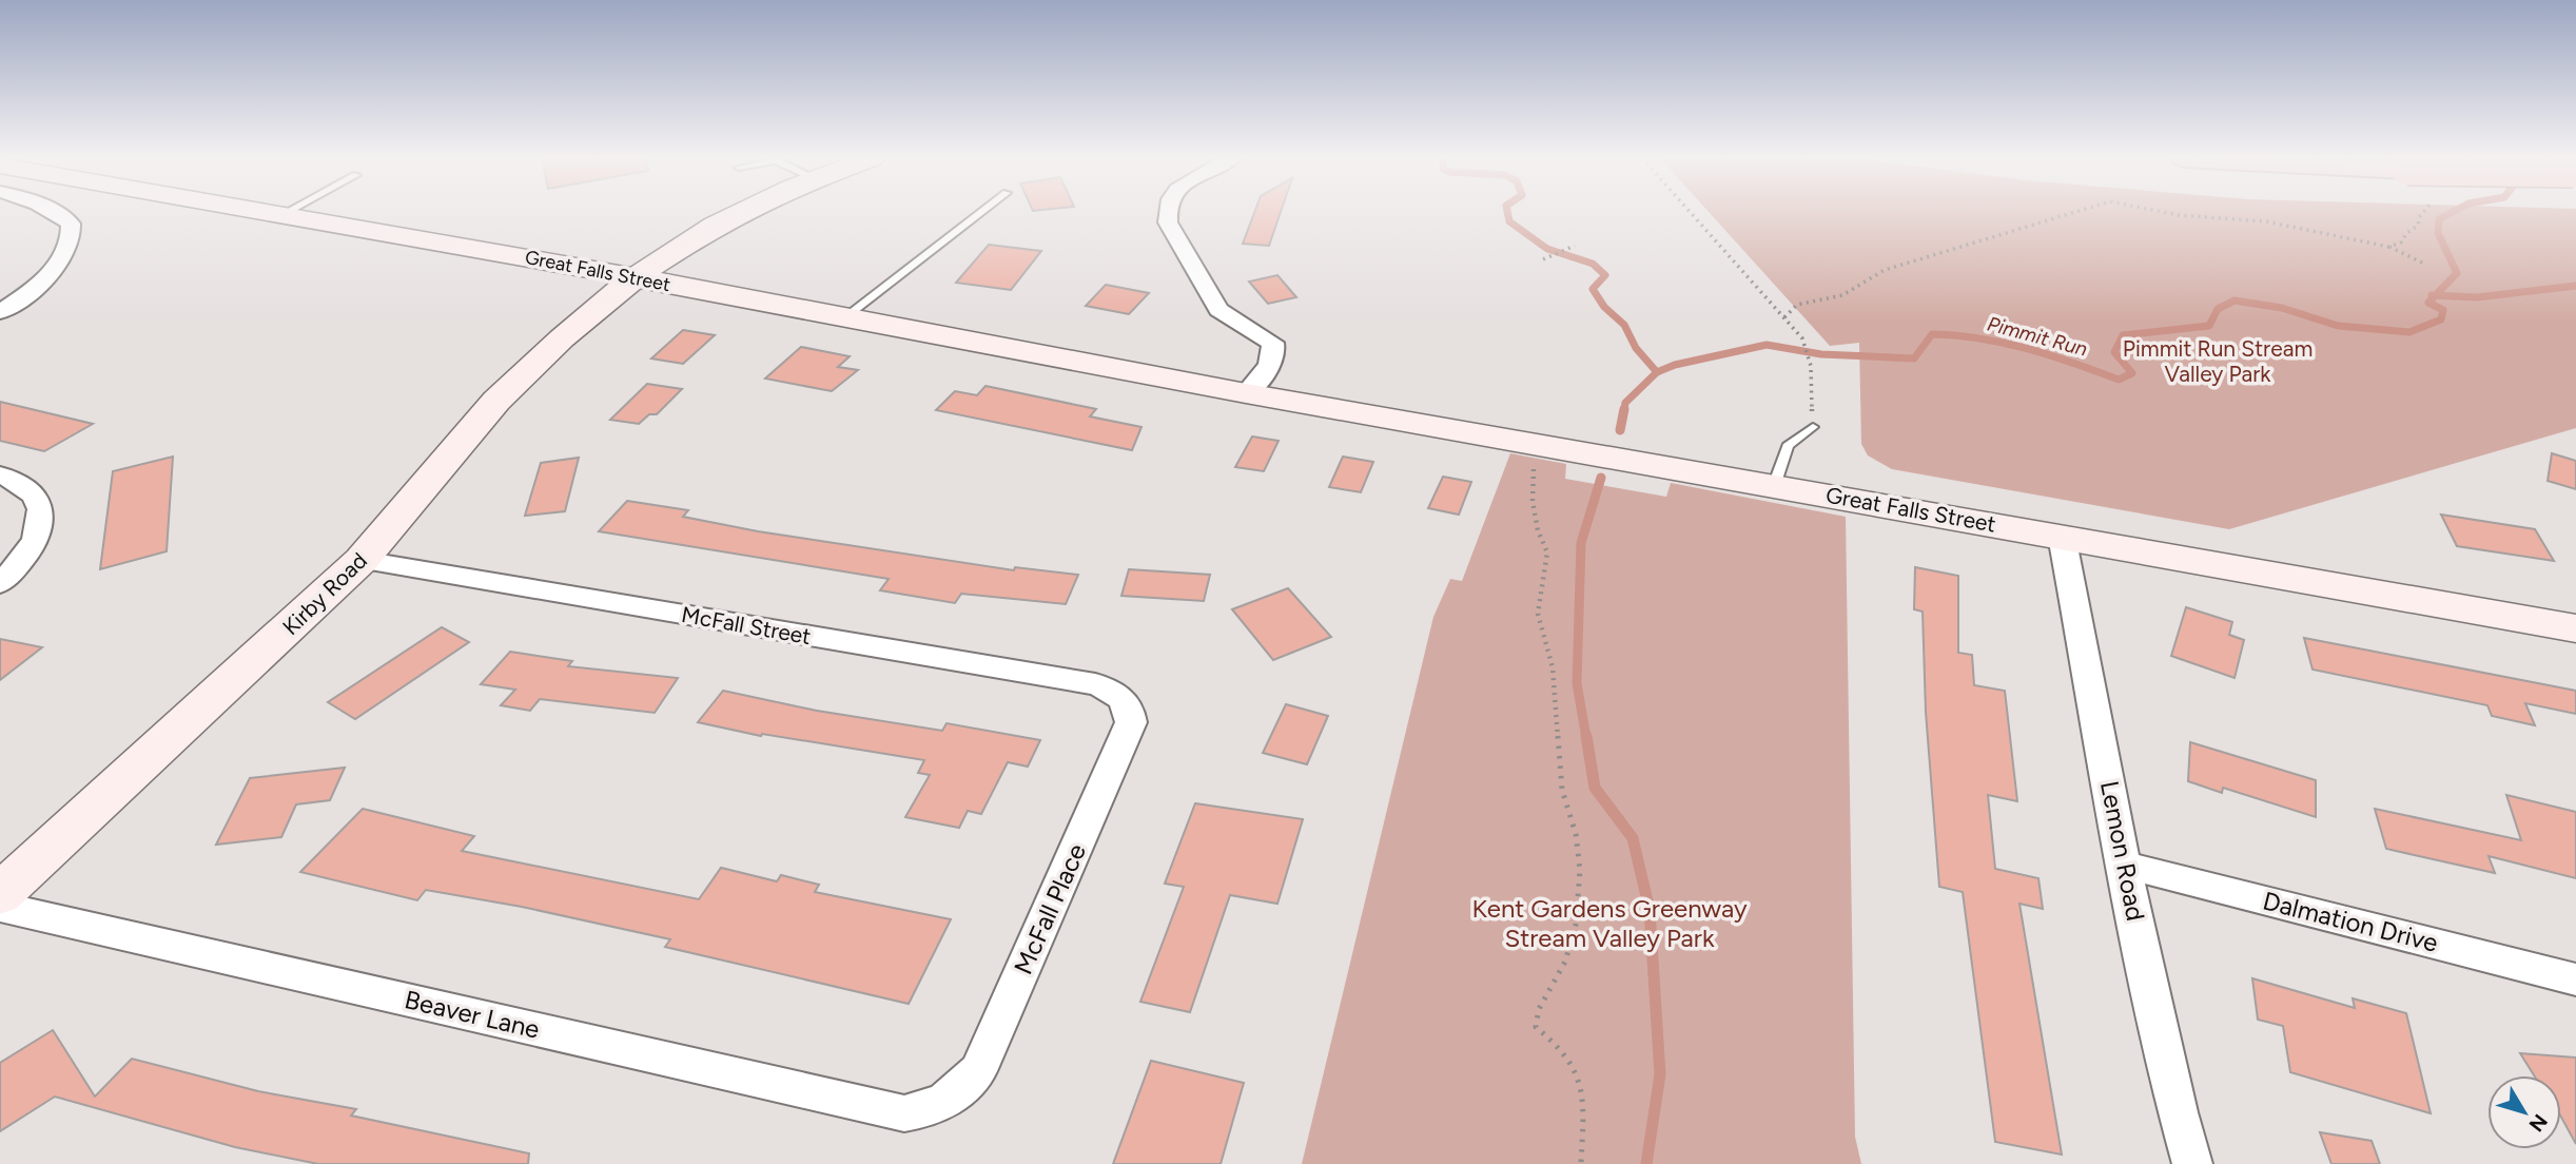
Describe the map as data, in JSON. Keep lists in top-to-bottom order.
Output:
{
  "streets": {
    "main road": ["Great Falls Street", "Kirby Road"],
    "street": [
      "McFall Street",
      "Lemon Road",
      "McFall Place",
      "Dalmation Drive",
      "Beaver Lane"
    ]
  },
  "crossings": [
    ["Great Falls Street", "Kirby Road"],
    ["Great Falls Street", "Lemon Road"],
    ["Kirby Road", "McFall Street"],
    ["McFall Street", "McFall Place"],
    ["Lemon Road", "Dalmation Drive"],
    ["McFall Place", "Beaver Lane"]
  ],
  "water": ["Pimmit Run"],
  "parks": ["Pimmit Run Stream Valley Park", "Kent Gardens Greenway Stream Valley Park"],
  "north": "bottom right"
}
